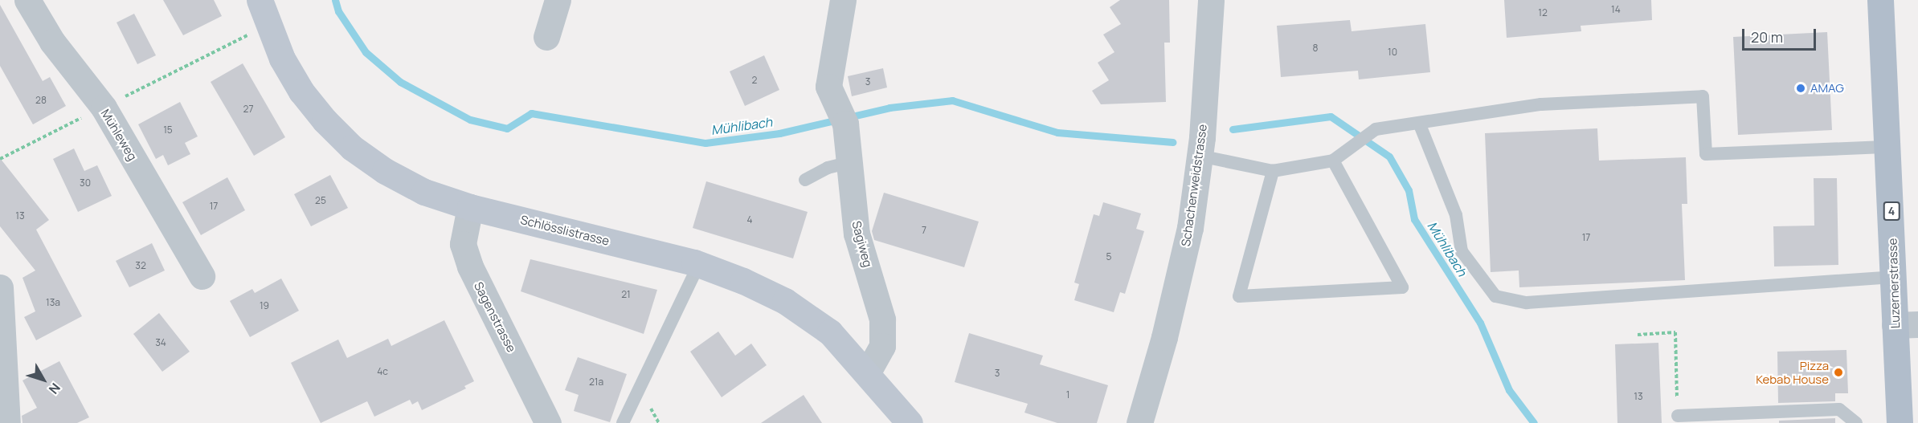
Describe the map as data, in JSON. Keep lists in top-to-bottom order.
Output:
{
  "streets": {
    "main road": ["4", "Schlösslistrasse", "Luzernerstrasse"],
    "street": [
      "Mühleweg",
      "Schachenweidstrasse",
      "Sagiweg",
      "Sagenstrasse"
    ]
  },
  "crossings": [
    ["Schlösslistrasse", "Sagiweg"],
    ["Schlösslistrasse", "Sagenstrasse"]
  ],
  "water": ["Mühlibach"],
  "places": ["AMAG", "Pizza Kebab House"],
  "house_numbers": [
    "14",
    "12",
    "8",
    "10",
    "2",
    "3",
    "28",
    "27",
    "15",
    "30",
    "25",
    "17",
    "13",
    "4",
    "7",
    "17",
    "5",
    "32",
    "21",
    "13a",
    "19",
    "34",
    "4c",
    "3",
    "21a",
    "1",
    "13"
  ],
  "scale_bar": "20 m",
  "north": "bottom right"
}
